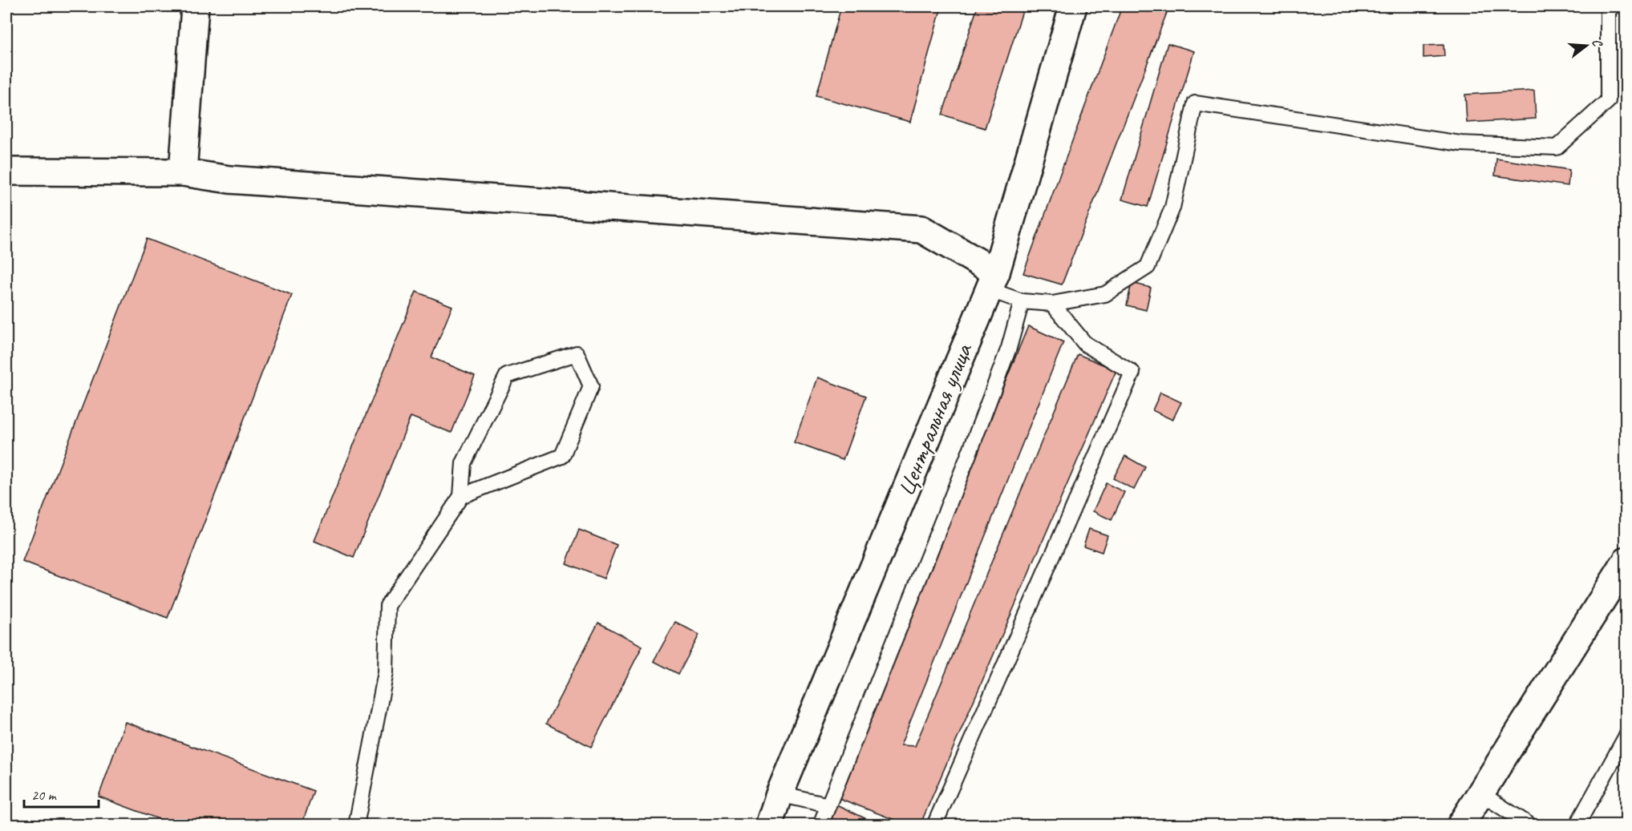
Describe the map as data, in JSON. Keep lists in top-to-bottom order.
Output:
{
  "streets": {
    "street": ["Центральная улица"]
  },
  "scale_bar": "20 m",
  "north": "right"
}
